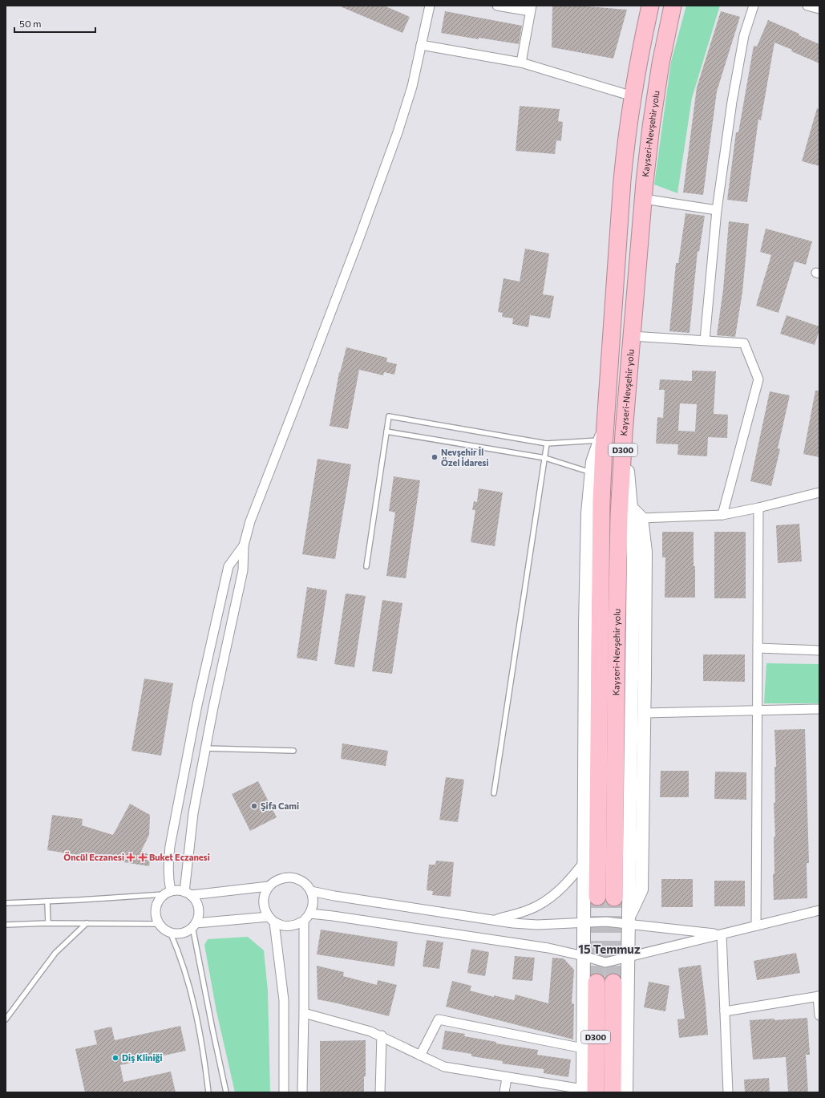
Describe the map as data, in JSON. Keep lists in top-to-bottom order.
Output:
{
  "streets": {
    "highway": ["Kayseri-Nevşehir yolu", "D300"]
  },
  "districts": ["15 Temmuz"],
  "places": {
    "other": ["Nevşehir İl Özel İdaresi", "Şifa Cami", "Diş Kliniği"],
    "health": ["Öncül Eczanesi", "Buket Eczanesi"]
  },
  "scale_bar": "50 m"
}
